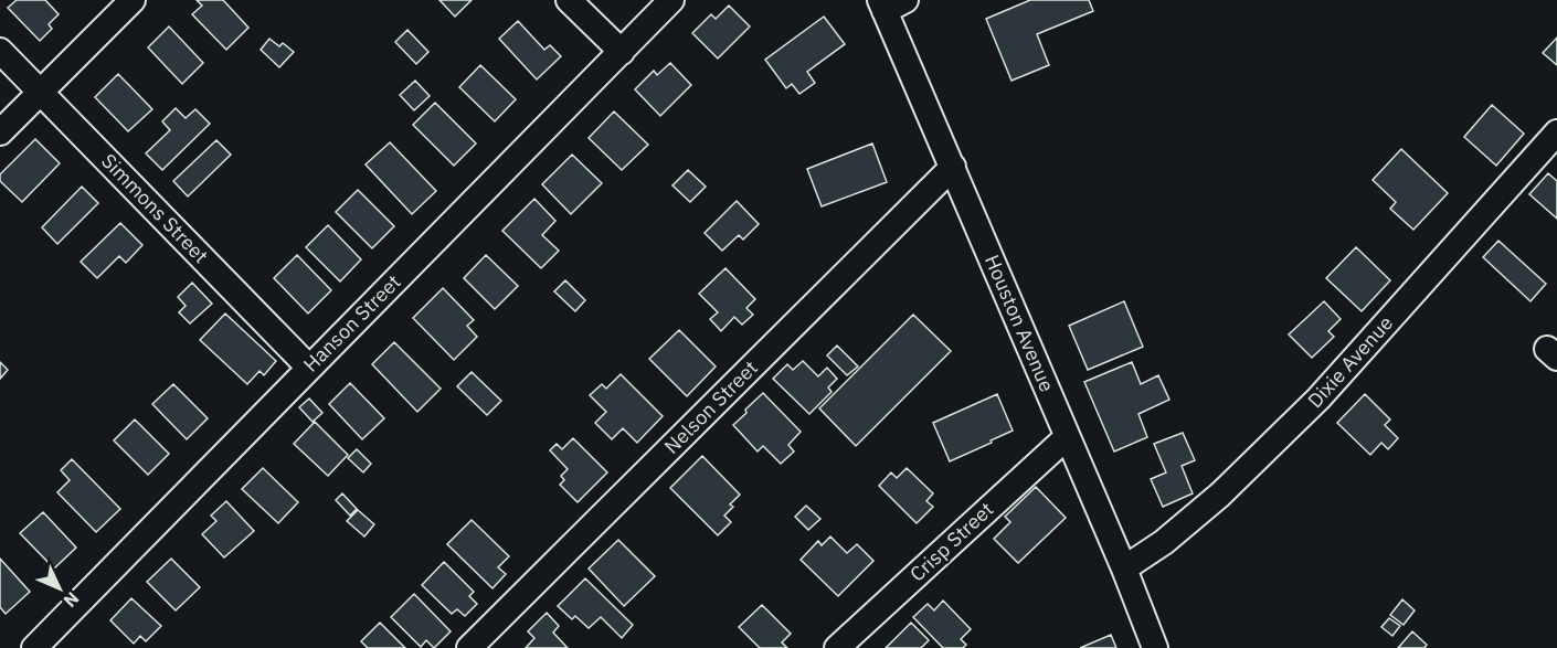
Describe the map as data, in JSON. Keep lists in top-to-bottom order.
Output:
{
  "streets": {
    "street": [
      "Simmons Street",
      "Hanson Street",
      "Houston Avenue",
      "Dixie Avenue",
      "Nelson Street",
      "Crisp Street"
    ]
  },
  "crossings": [
    ["Simmons Street", "Hanson Street"],
    ["Houston Avenue", "Dixie Avenue"],
    ["Houston Avenue", "Nelson Street"],
    ["Houston Avenue", "Crisp Street"]
  ],
  "north": "bottom right"
}
